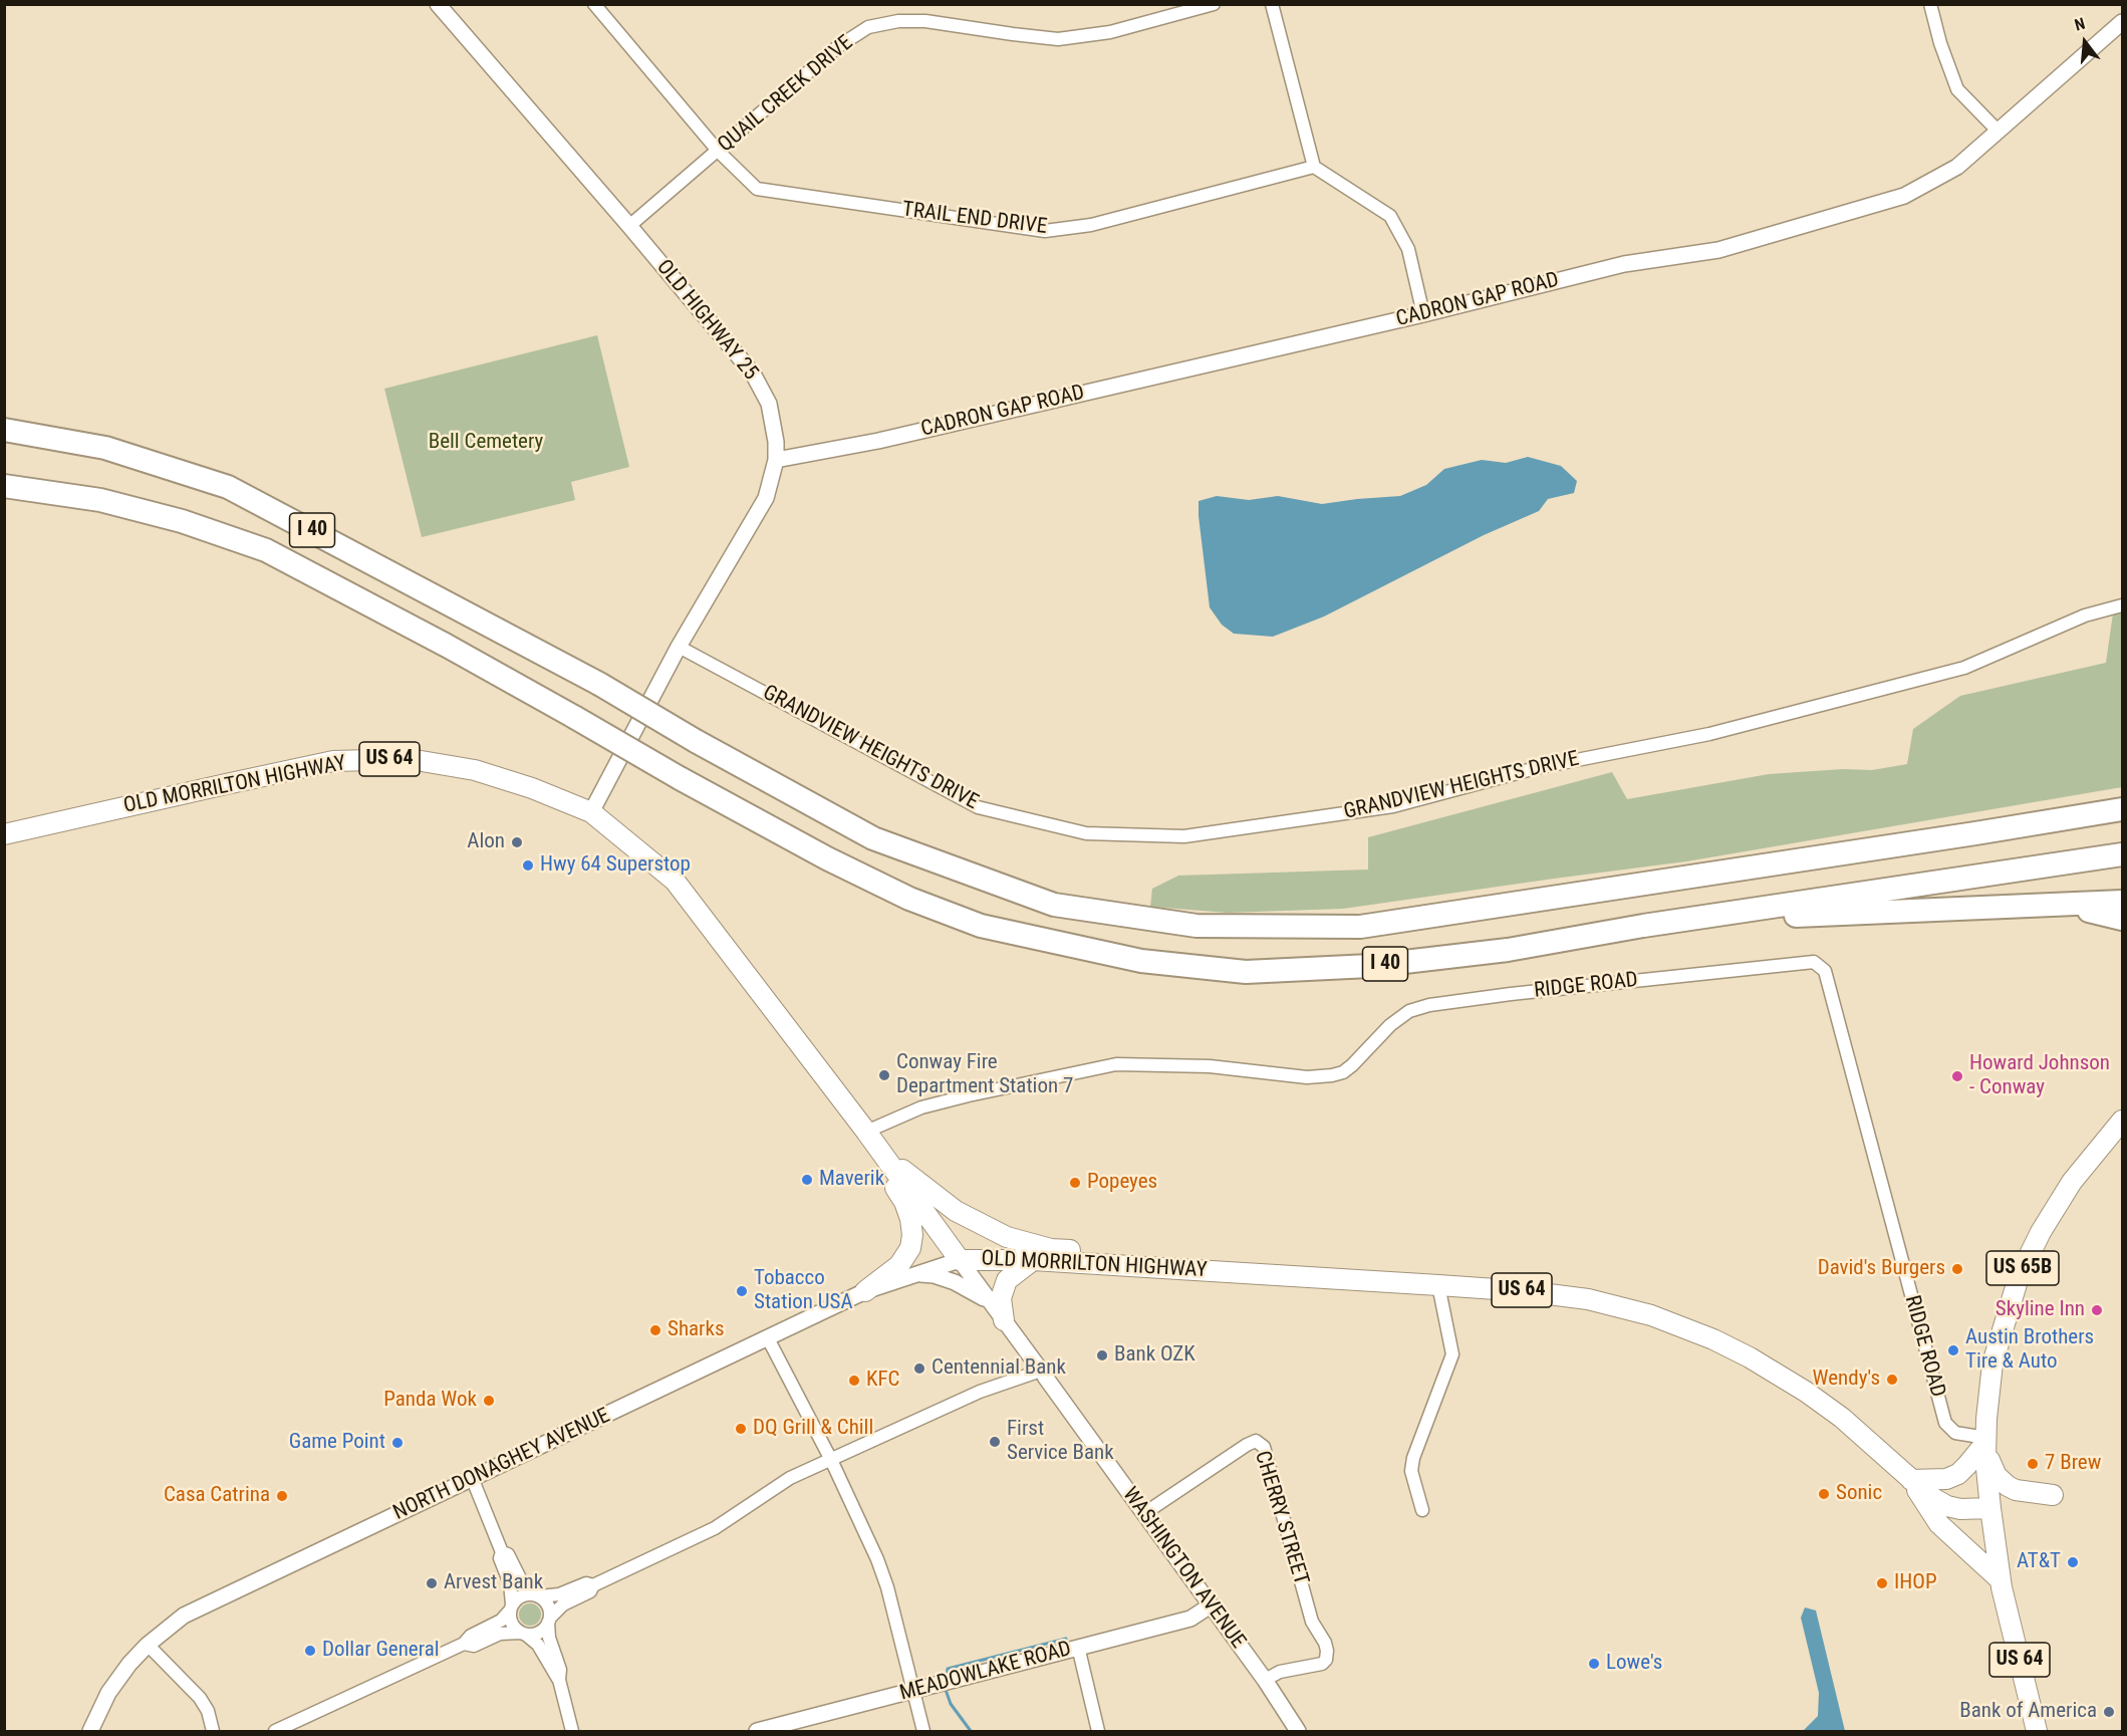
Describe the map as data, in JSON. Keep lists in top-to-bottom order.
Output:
{
  "streets": {
    "highway": ["I 40"],
    "main road": ["US 64", "OLD MORRILTON HIGHWAY", "US 65B"],
    "street": [
      "QUAIL CREEK DRIVE",
      "TRAIL END DRIVE",
      "CADRON GAP ROAD",
      "OLD HIGHWAY 25",
      "GRANDVIEW HEIGHTS DRIVE",
      "RIDGE ROAD",
      "NORTH DONAGHEY AVENUE",
      "CHERRY STREET",
      "WASHINGTON AVENUE",
      "MEADOWLAKE ROAD"
    ]
  },
  "crossings": [
    ["QUAIL CREEK DRIVE", "TRAIL END DRIVE"],
    ["QUAIL CREEK DRIVE", "OLD HIGHWAY 25"],
    ["CADRON GAP ROAD", "OLD HIGHWAY 25"],
    ["OLD HIGHWAY 25", "GRANDVIEW HEIGHTS DRIVE"],
    ["OLD HIGHWAY 25", "OLD MORRILTON HIGHWAY"],
    ["US 64", "OLD MORRILTON HIGHWAY"],
    ["US 64", "US 65B"],
    ["OLD MORRILTON HIGHWAY", "RIDGE ROAD"],
    ["OLD MORRILTON HIGHWAY", "US 65B"],
    ["OLD MORRILTON HIGHWAY", "NORTH DONAGHEY AVENUE"],
    ["OLD MORRILTON HIGHWAY", "WASHINGTON AVENUE"],
    ["RIDGE ROAD", "US 65B"],
    ["NORTH DONAGHEY AVENUE", "WASHINGTON AVENUE"],
    ["CHERRY STREET", "WASHINGTON AVENUE"],
    ["WASHINGTON AVENUE", "MEADOWLAKE ROAD"]
  ],
  "parks": ["Bell Cemetery"],
  "places": [
    "Alon",
    "Hwy 64 Superstop",
    "Conway Fire Department Station 7",
    "Howard Johnson - Conway",
    "Maverik",
    "Popeyes",
    "David's Burgers",
    "Tobacco Station USA",
    "Skyline Inn",
    "Sharks",
    "Austin Brothers Tire & Auto",
    "Bank OZK",
    "Centennial Bank",
    "Wendy's",
    "KFC",
    "Panda Wok",
    "DQ Grill & Chill",
    "First Service Bank",
    "Game Point",
    "7 Brew",
    "Sonic",
    "Casa Catrina",
    "AT&T",
    "Arvest Bank",
    "IHOP",
    "Dollar General",
    "Lowe's",
    "Bank of America"
  ],
  "north": "top"
}
